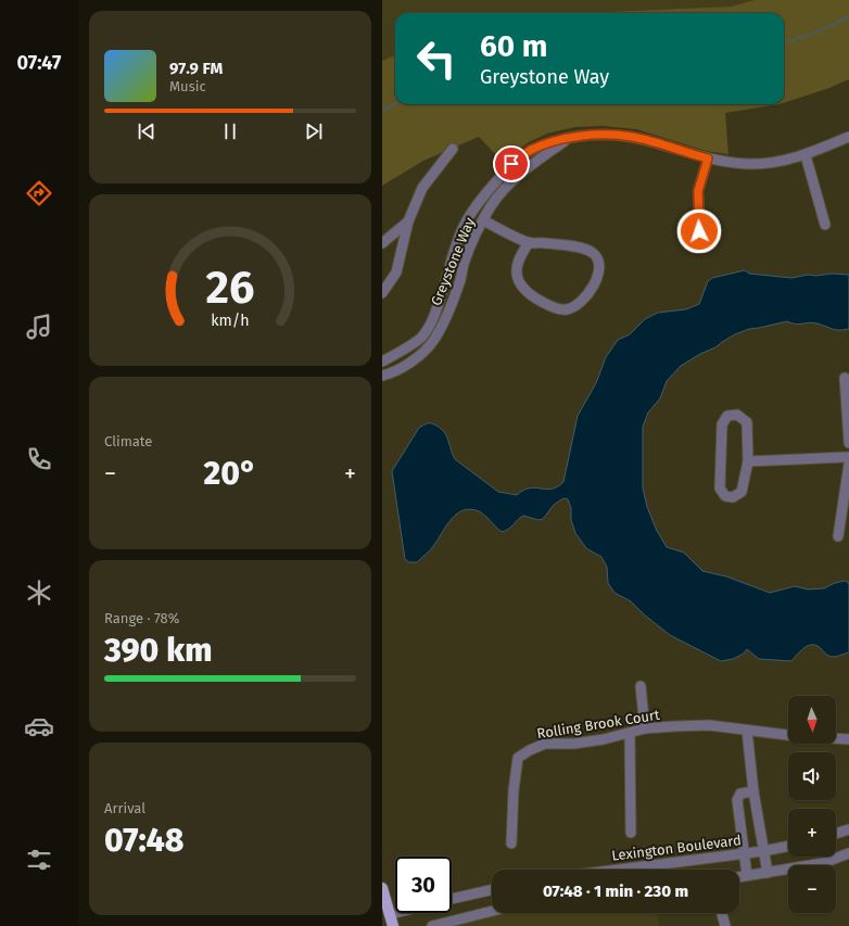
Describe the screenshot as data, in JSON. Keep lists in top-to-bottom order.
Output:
{
  "streets": {
    "street": ["Greystone Way", "Rolling Brook Court", "Lexington Boulevard"]
  },
  "north": "bottom",
  "page": {
    "tabs": "07:47",
    "turn": ["60 m", "Greystone Way"],
    "song": ["97.9 FM", "Music"],
    "tile": [
      "Climate",
      ["Range · 78%", "390 km"],
      ["Arrival", "07:48"]
    ],
    "heat": ["−", "20°", "+"],
    "map_buttons": ["+", "−"],
    "limit": "30",
    "trip": "07:48 · 1 min · 230 m",
    "gauge": ["26", "km/h"]
  }
}
